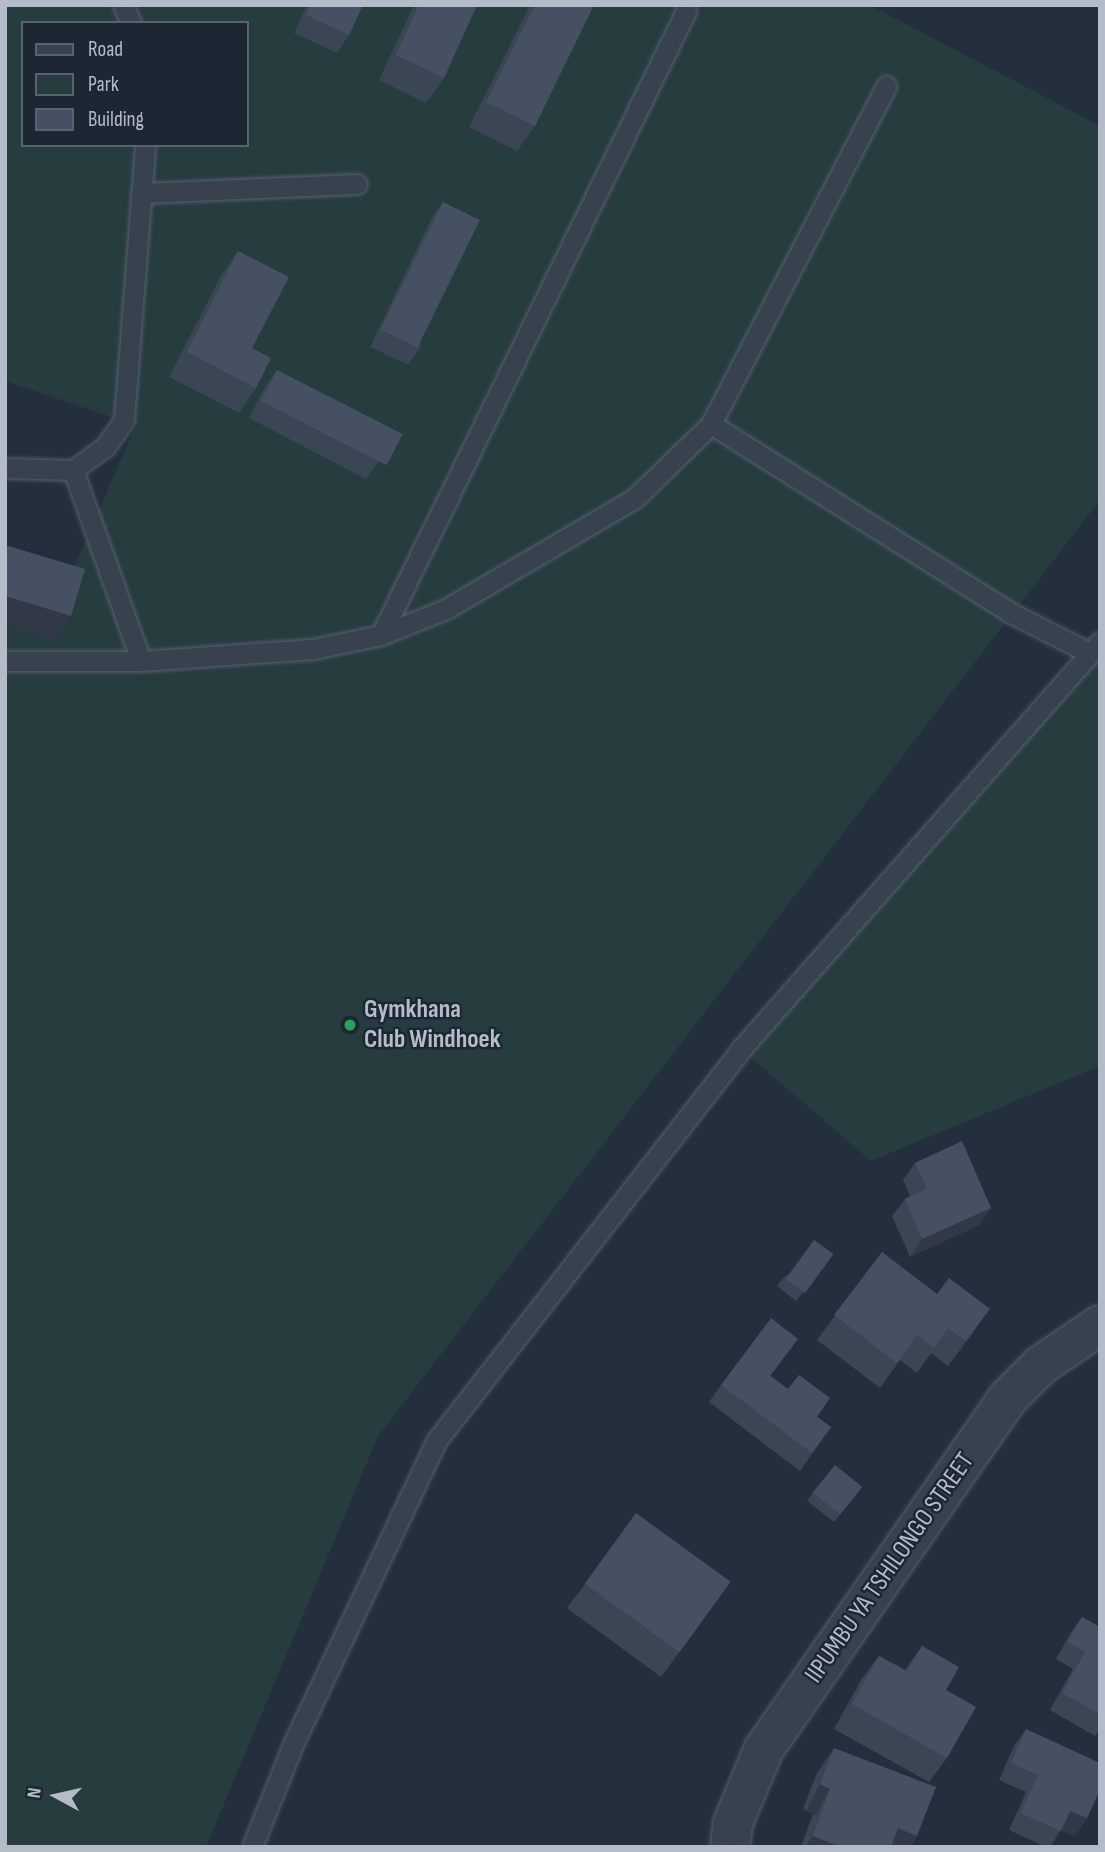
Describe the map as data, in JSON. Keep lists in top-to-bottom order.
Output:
{
  "streets": {
    "street": ["IIPUMBU YA TSHILONGO STREET"]
  },
  "places": ["Gymkhana Club Windhoek"],
  "legend": ["Road", "Park", "Building"],
  "north": "left"
}
